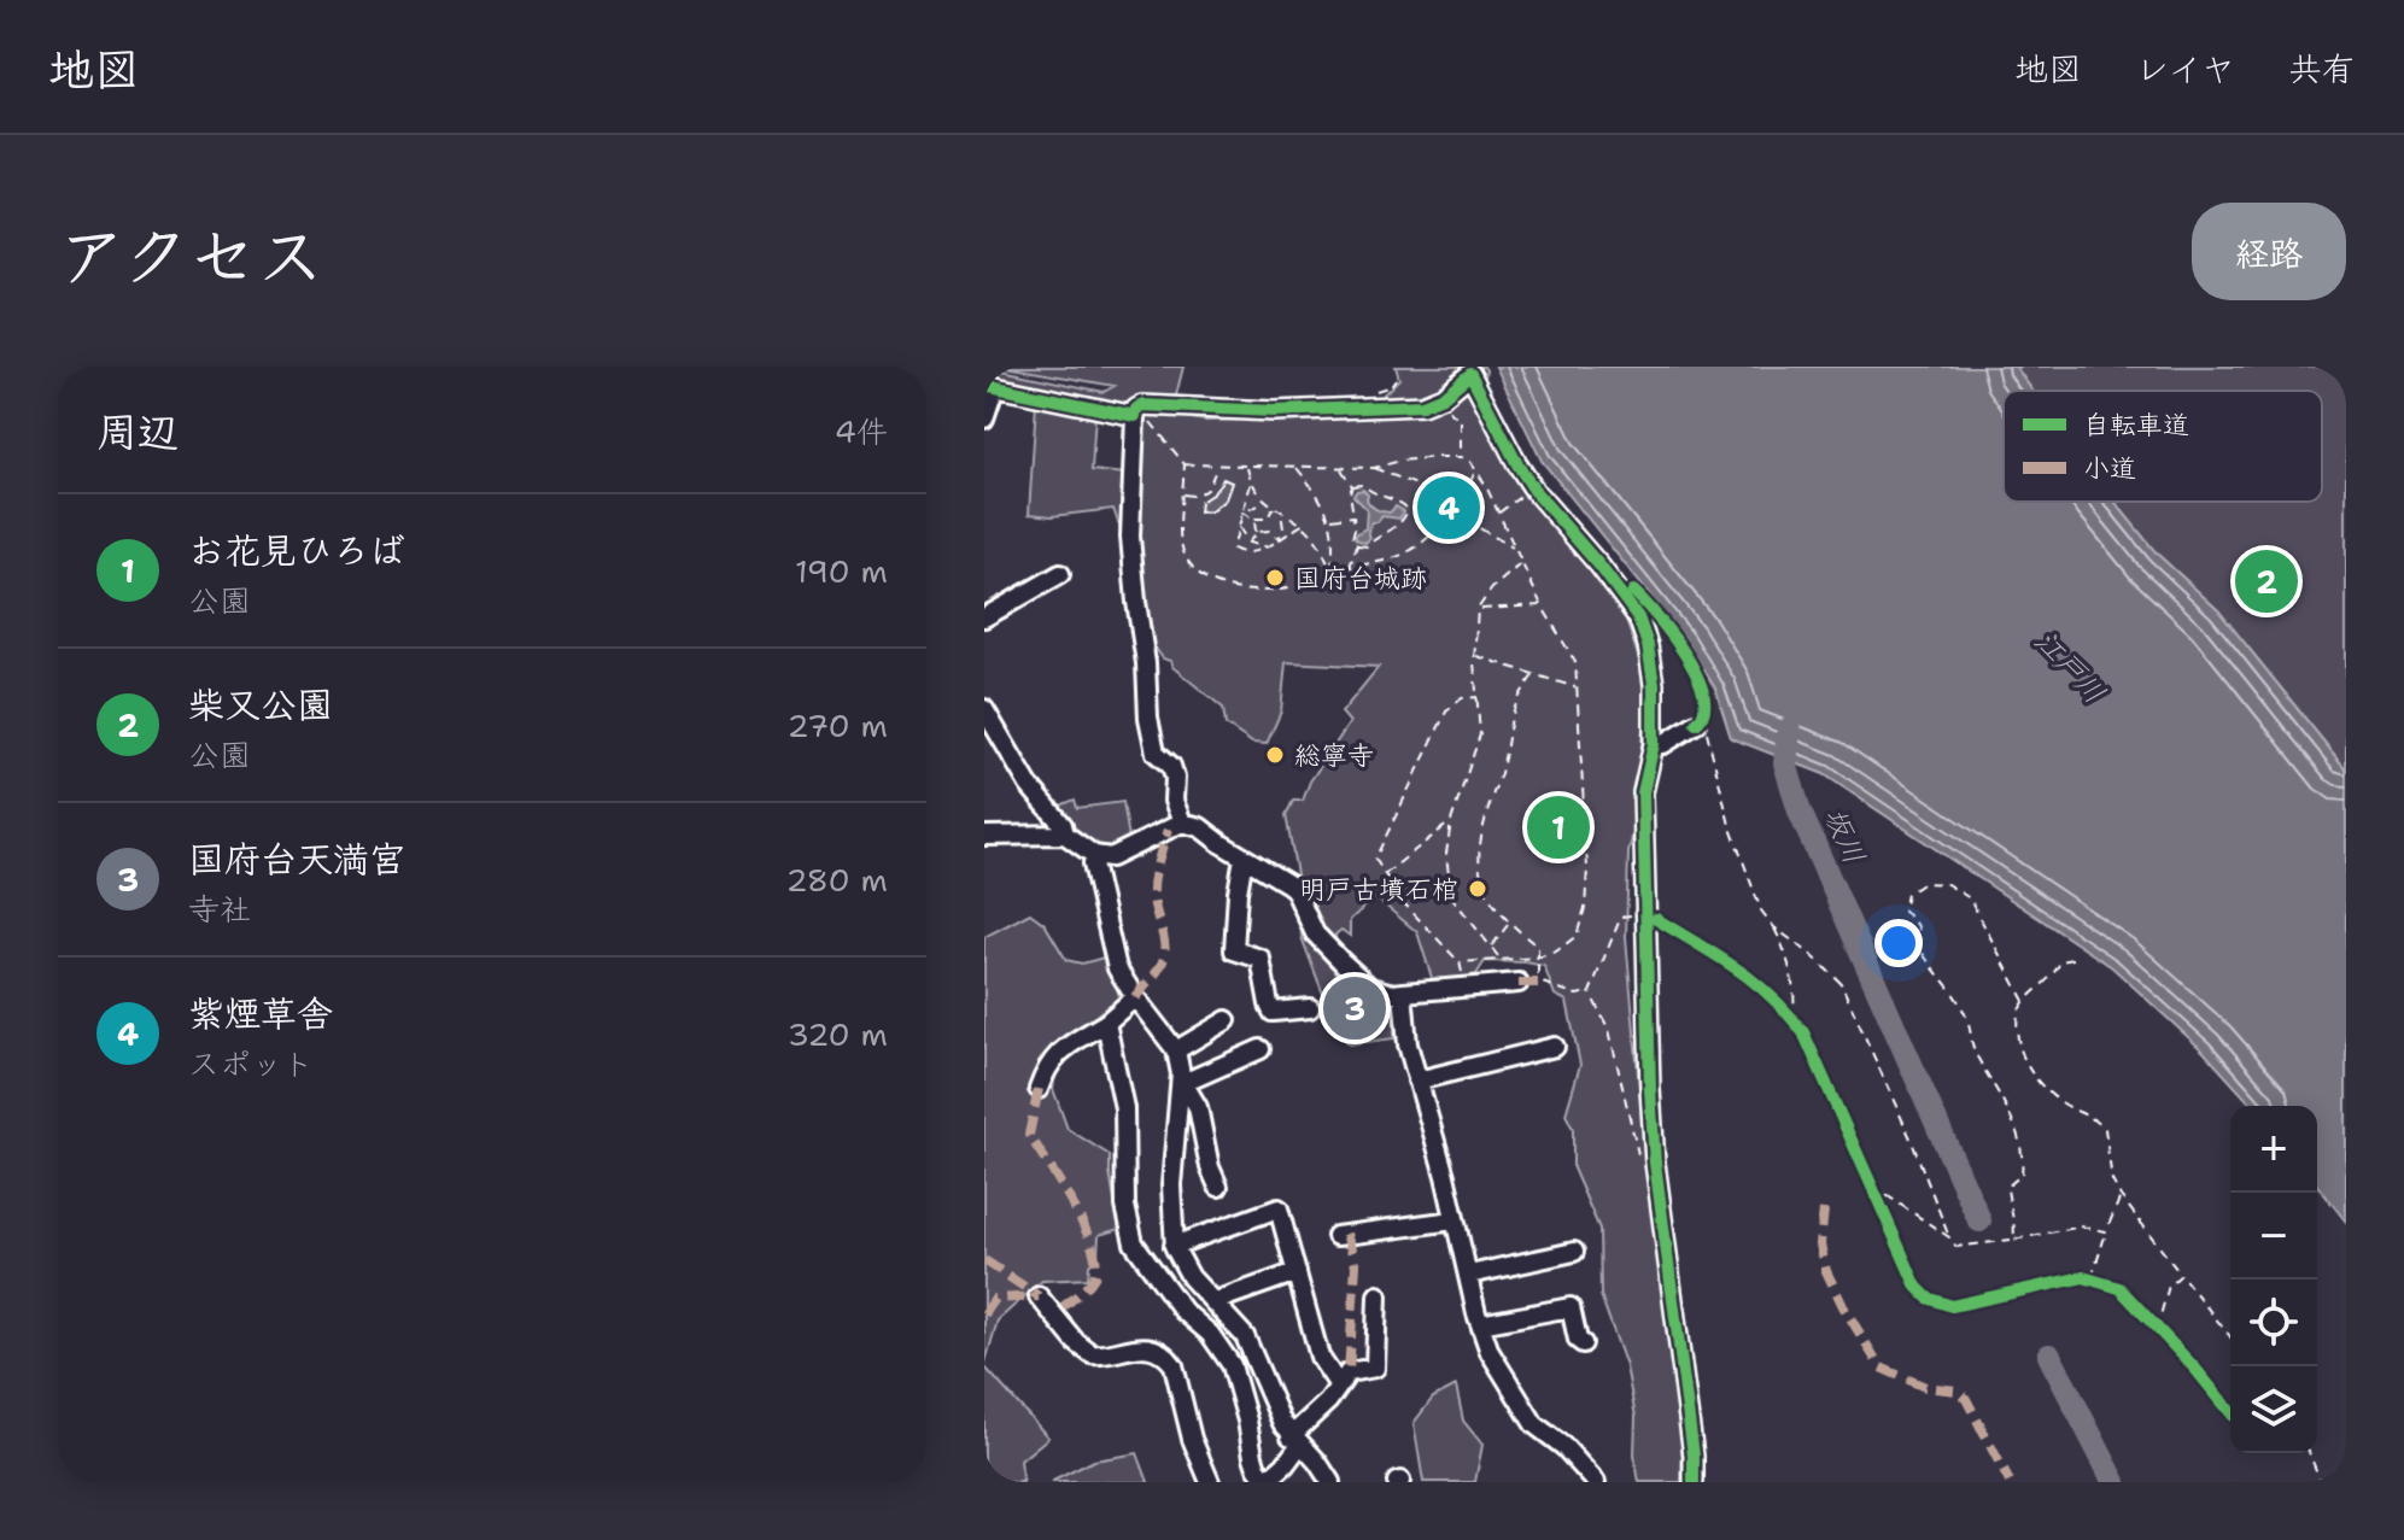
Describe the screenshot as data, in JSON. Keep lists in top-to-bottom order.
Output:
{
  "water": ["江戸川", "坂川"],
  "places": ["国府台城跡", "総寧寺", "明戸古墳石棺"],
  "legend": ["自転車道", "小道"],
  "page": {
    "header": "地図",
    "nav": ["地図", "レイヤ", "共有"],
    "title": "アクセス",
    "buttons": "経路",
    "heading": ["周辺", "4件"],
    "pins": [
      "4",
      "2",
      "1",
      "3"
    ],
    "list": [
      {
        "mark": "1",
        "name": "お花見ひろば",
        "note": "公園",
        "value": "190 m"
      },
      {
        "mark": "2",
        "name": "柴又公園",
        "note": "公園",
        "value": "270 m"
      },
      {
        "mark": "3",
        "name": "国府台天満宮",
        "note": "寺社",
        "value": "280 m"
      },
      {
        "mark": "4",
        "name": "紫煙草舎",
        "note": "スポット",
        "value": "320 m"
      }
    ],
    "map_buttons": ["+", "−"]
  }
}
